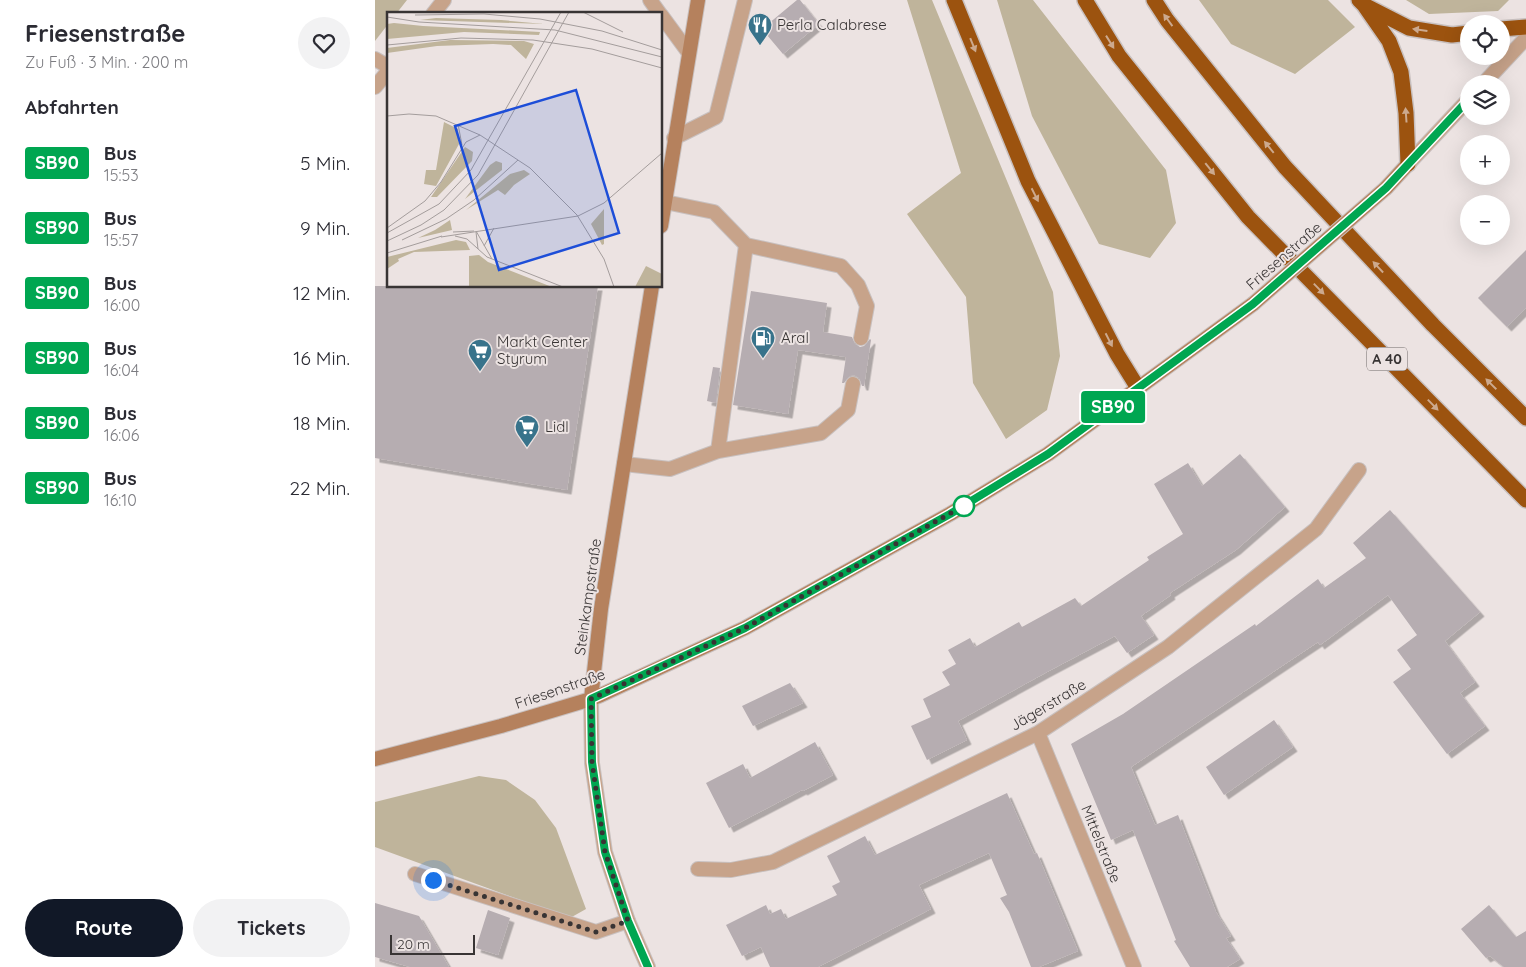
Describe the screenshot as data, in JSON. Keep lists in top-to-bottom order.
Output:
{
  "streets": {
    "highway": ["A 40"],
    "main road": ["Friesenstraße", "Steinkampstraße"],
    "street": ["Jägerstraße", "Mittelstraße"]
  },
  "crossings": [
    ["Friesenstraße", "Steinkampstraße"],
    ["Jägerstraße", "Mittelstraße"]
  ],
  "places": {
    "restaurant": ["Perla Calabrese"],
    "fuel station": ["Aral"],
    "supermarket": ["Markt Center Styrum", "Lidl"]
  },
  "lines": ["bus line SB90"],
  "scale_bar": "20 m",
  "page": {
    "heading": [
      ["Friesenstraße", "Zu Fuß · 3 Min. · 200 m"],
      "Abfahrten"
    ],
    "on_map": "SB90",
    "map_buttons": ["+", "−"],
    "list": [
      {
        "mark": "SB90",
        "name": "Bus",
        "note": "15:53",
        "value": "5 Min."
      },
      {
        "mark": "SB90",
        "name": "Bus",
        "note": "15:57",
        "value": "9 Min."
      },
      {
        "mark": "SB90",
        "name": "Bus",
        "note": "16:00",
        "value": "12 Min."
      },
      {
        "mark": "SB90",
        "name": "Bus",
        "note": "16:04",
        "value": "16 Min."
      },
      {
        "mark": "SB90",
        "name": "Bus",
        "note": "16:06",
        "value": "18 Min."
      },
      {
        "mark": "SB90",
        "name": "Bus",
        "note": "16:10",
        "value": "22 Min."
      }
    ],
    "buttons": ["Route", "Tickets"],
    "scale": "20 m"
  }
}
